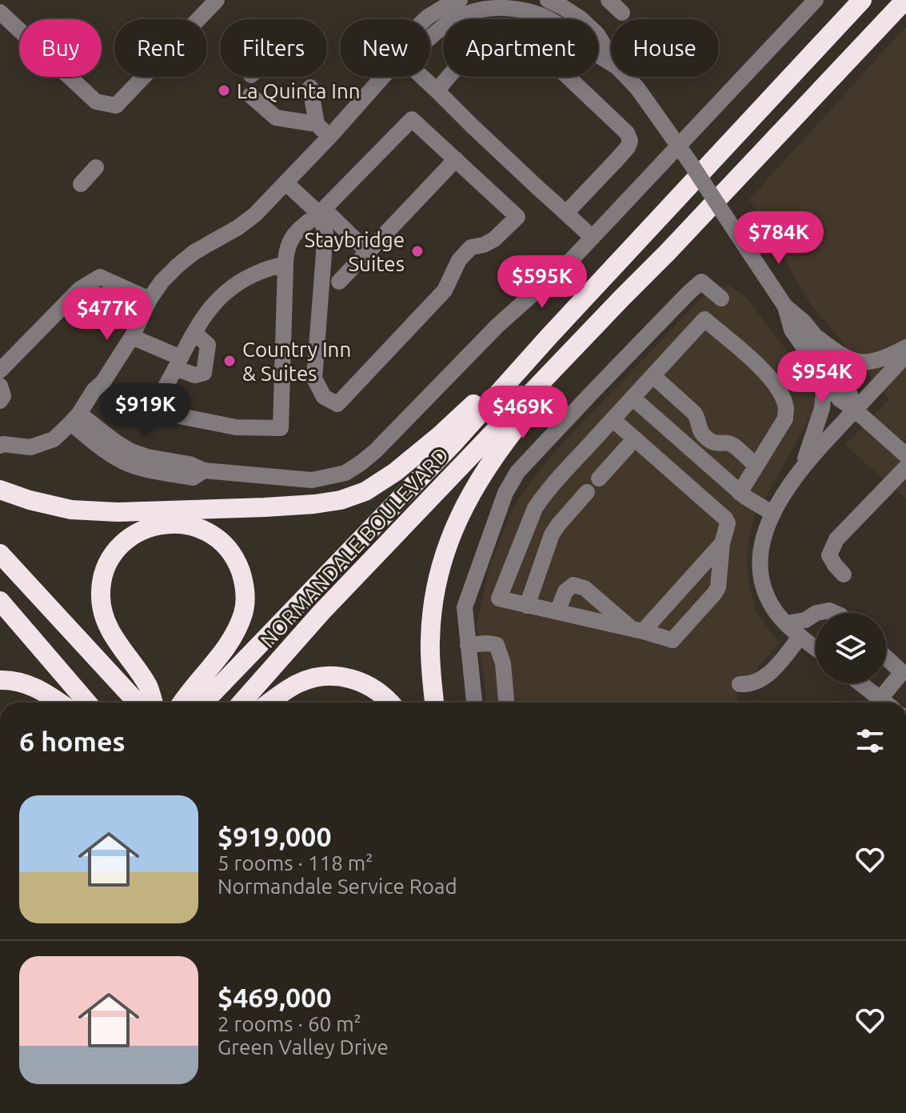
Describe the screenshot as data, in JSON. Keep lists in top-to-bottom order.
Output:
{
  "streets": {
    "highway": ["NORMANDALE BOULEVARD"]
  },
  "places": ["La Quinta Inn", "Staybridge Suites", "Country Inn & Suites"],
  "page": {
    "chip": [
      "Buy",
      "Rent",
      "Filters",
      "New",
      "Apartment",
      "House"
    ],
    "price": [
      "$784K",
      "$595K",
      "$477K",
      "$954K",
      "$919K",
      "$469K"
    ],
    "heading": "6 homes",
    "list": [
      {
        "name": "$919,000",
        "note": "5 rooms · 118 m² · Normandale Service Road"
      },
      {
        "name": "$469,000",
        "note": "2 rooms · 60 m² · Green Valley Drive"
      }
    ]
  }
}
